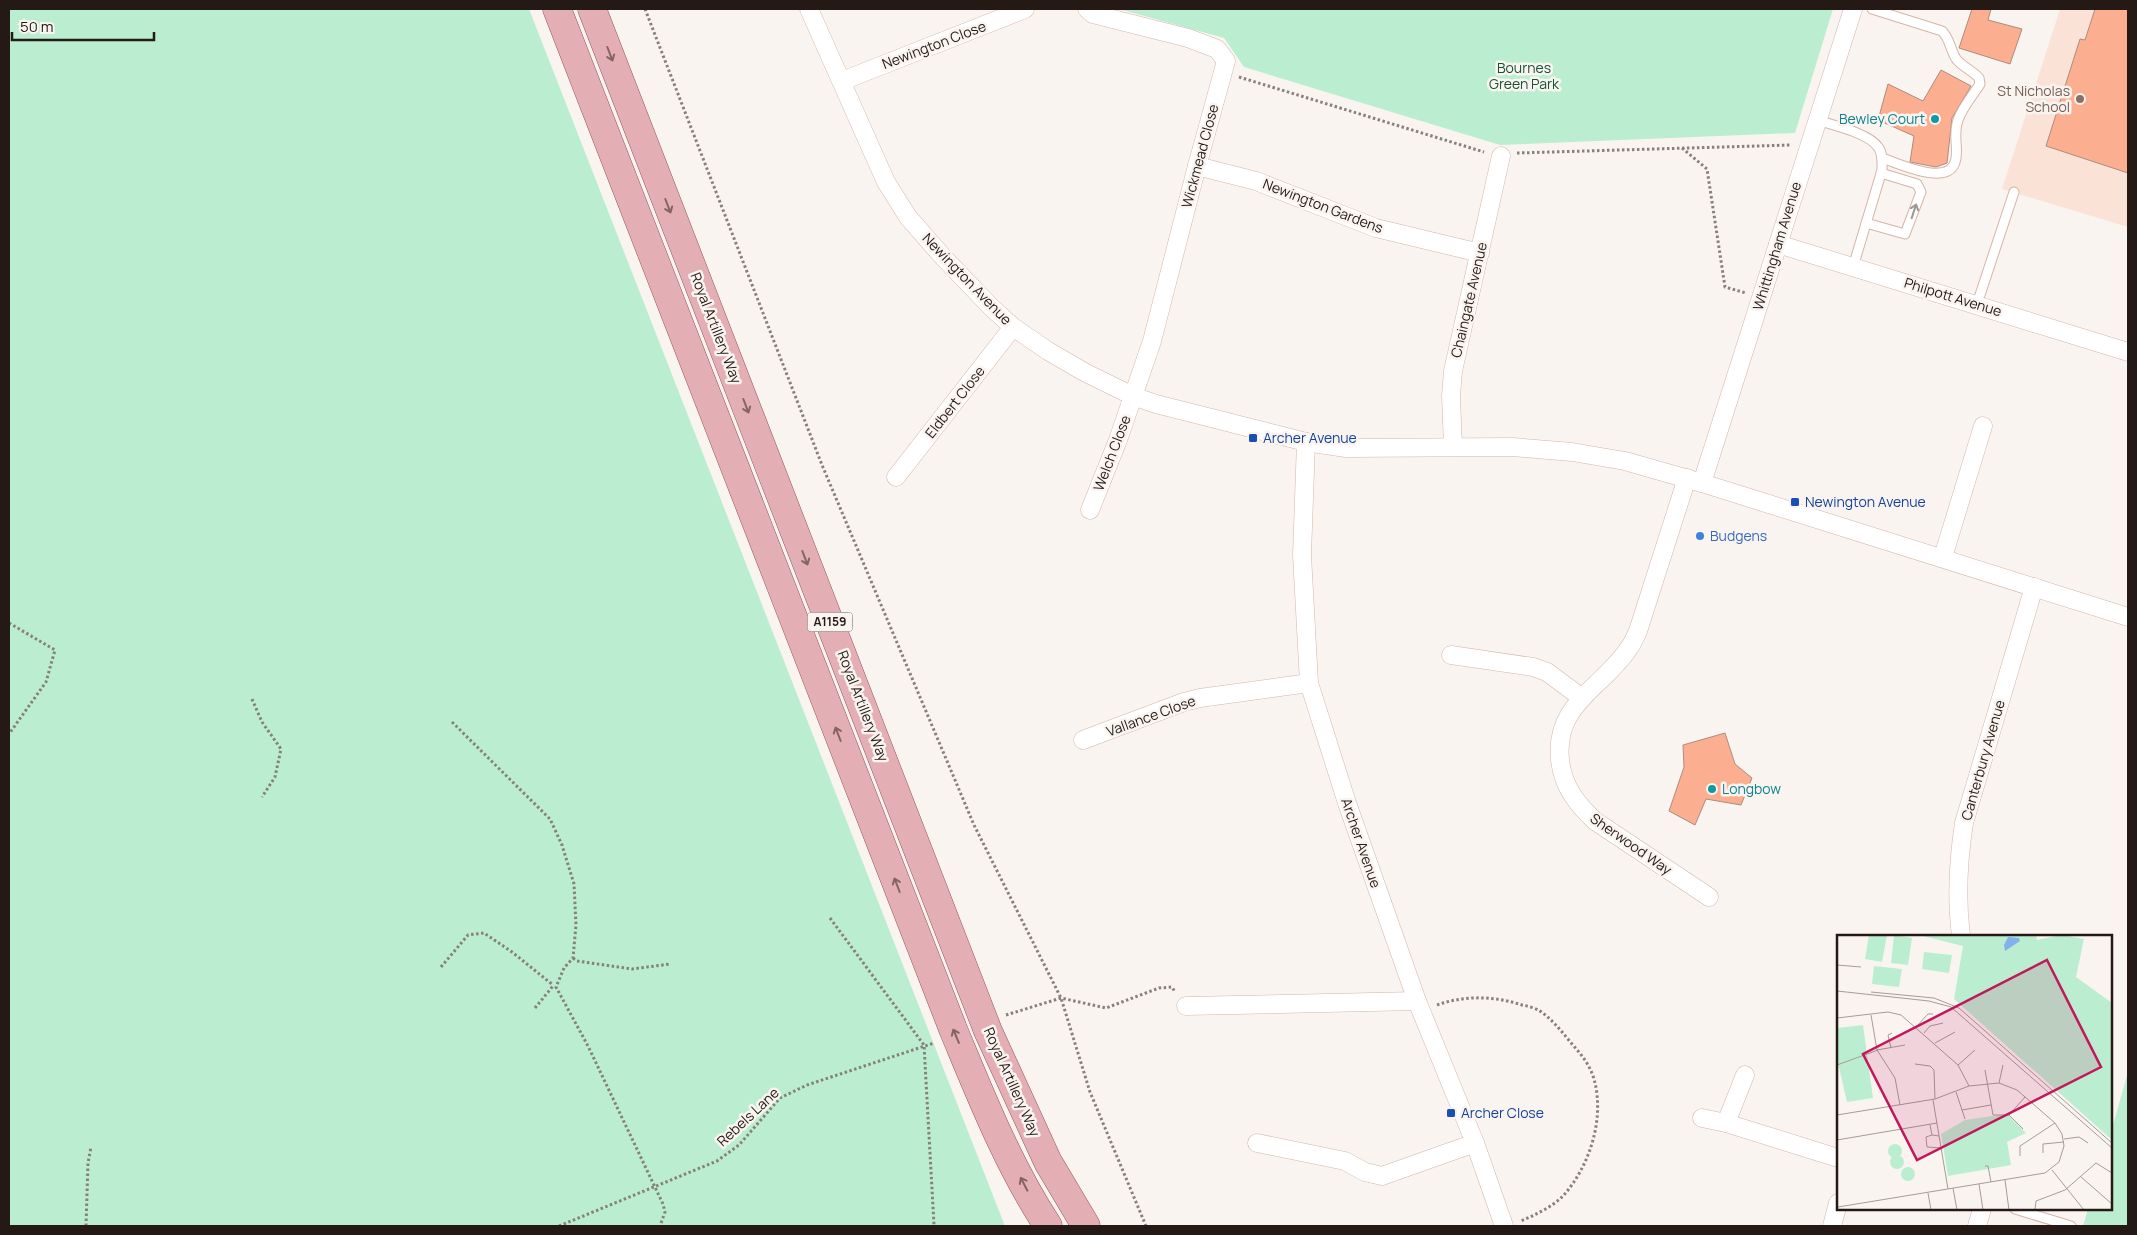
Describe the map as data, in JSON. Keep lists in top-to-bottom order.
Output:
{
  "streets": {
    "main road": ["Royal Artillery Way", "A1159"],
    "street": [
      "Newington Close",
      "Wickmead Close",
      "Newington Gardens",
      "Whittingham Avenue",
      "Newington Avenue",
      "Philpott Avenue",
      "Chaingate Avenue",
      "Eldbert Close",
      "Welch Close",
      "Vallance Close",
      "Canterbury Avenue",
      "Archer Avenue",
      "Sherwood Way"
    ],
    "path": ["Rebels Lane"]
  },
  "crossings": [
    ["Newington Close", "Newington Avenue"],
    ["Wickmead Close", "Newington Gardens"],
    ["Wickmead Close", "Newington Avenue"],
    ["Wickmead Close", "Welch Close"],
    ["Newington Gardens", "Chaingate Avenue"],
    ["Whittingham Avenue", "Newington Avenue"],
    ["Whittingham Avenue", "Philpott Avenue"],
    ["Whittingham Avenue", "Sherwood Way"],
    ["Newington Avenue", "Chaingate Avenue"],
    ["Newington Avenue", "Eldbert Close"],
    ["Newington Avenue", "Welch Close"],
    ["Newington Avenue", "Canterbury Avenue"],
    ["Newington Avenue", "Archer Avenue"],
    ["Newington Avenue", "Sherwood Way"],
    ["Vallance Close", "Archer Avenue"]
  ],
  "parks": ["Bournes Green Park"],
  "places": {
    "other": [
      "St Nicholas School",
      "Bewley Court",
      "Budgens",
      "Longbow"
    ],
    "transit": ["Archer Avenue", "Newington Avenue", "Archer Close"]
  },
  "scale_bar": "50 m"
}
